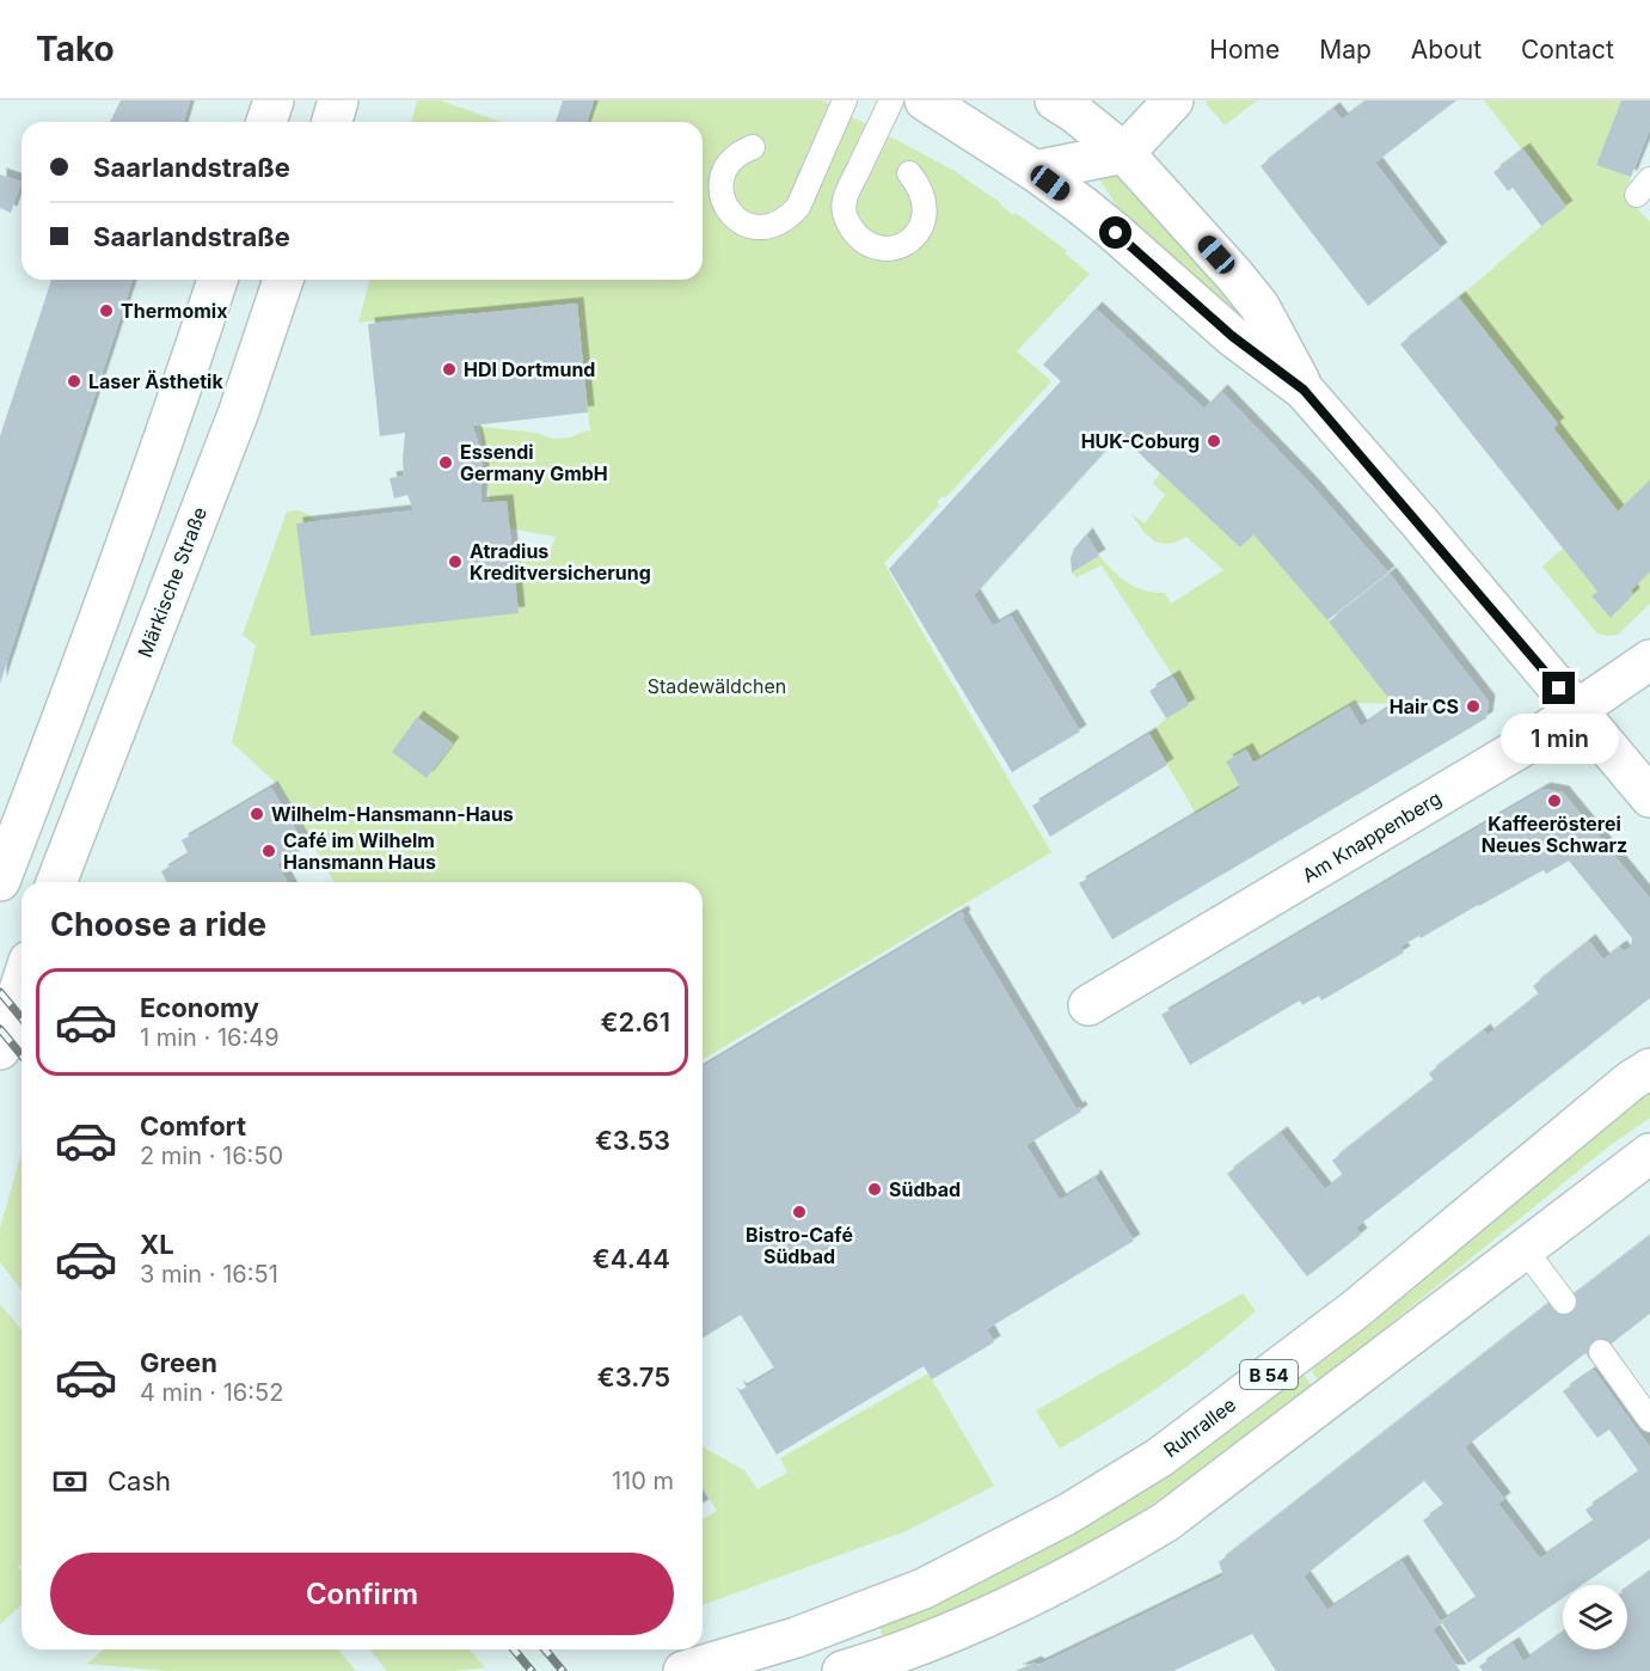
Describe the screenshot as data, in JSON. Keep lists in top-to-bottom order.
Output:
{
  "streets": {
    "main road": [
      "Märkische Straße",
      "Am Knappenberg",
      "B 54",
      "Ruhrallee"
    ]
  },
  "parks": ["Stadewäldchen"],
  "places": [
    "Thermomix",
    "HDI Dortmund",
    "Laser Ästhetik",
    "HUK-Coburg",
    "Essendi Germany GmbH",
    "Atradius Kreditversicherung",
    "Hair CS",
    "Kaffeerösterei Neues Schwarz",
    "Wilhelm-Hansmann-Haus",
    "Café im Wilhelm Hansmann Haus",
    "Südbad",
    "Bistro-Café Südbad"
  ],
  "page": {
    "header": "Tako",
    "nav": [
      "Home",
      "Map",
      "About",
      "Contact"
    ],
    "banner": ["Saarlandstraße", "Saarlandstraße"],
    "bubble": "1 min",
    "heading": "Choose a ride",
    "list": [
      {
        "name": "Economy",
        "note": "1 min · 16:49",
        "value": "€2.61"
      },
      {
        "name": "Comfort",
        "note": "2 min · 16:50",
        "value": "€3.53"
      },
      {
        "name": "XL",
        "note": "3 min · 16:51",
        "value": "€4.44"
      },
      {
        "name": "Green",
        "note": "4 min · 16:52",
        "value": "€3.75"
      }
    ],
    "pay": ["Cash", "110 m"],
    "buttons": "Confirm"
  }
}
